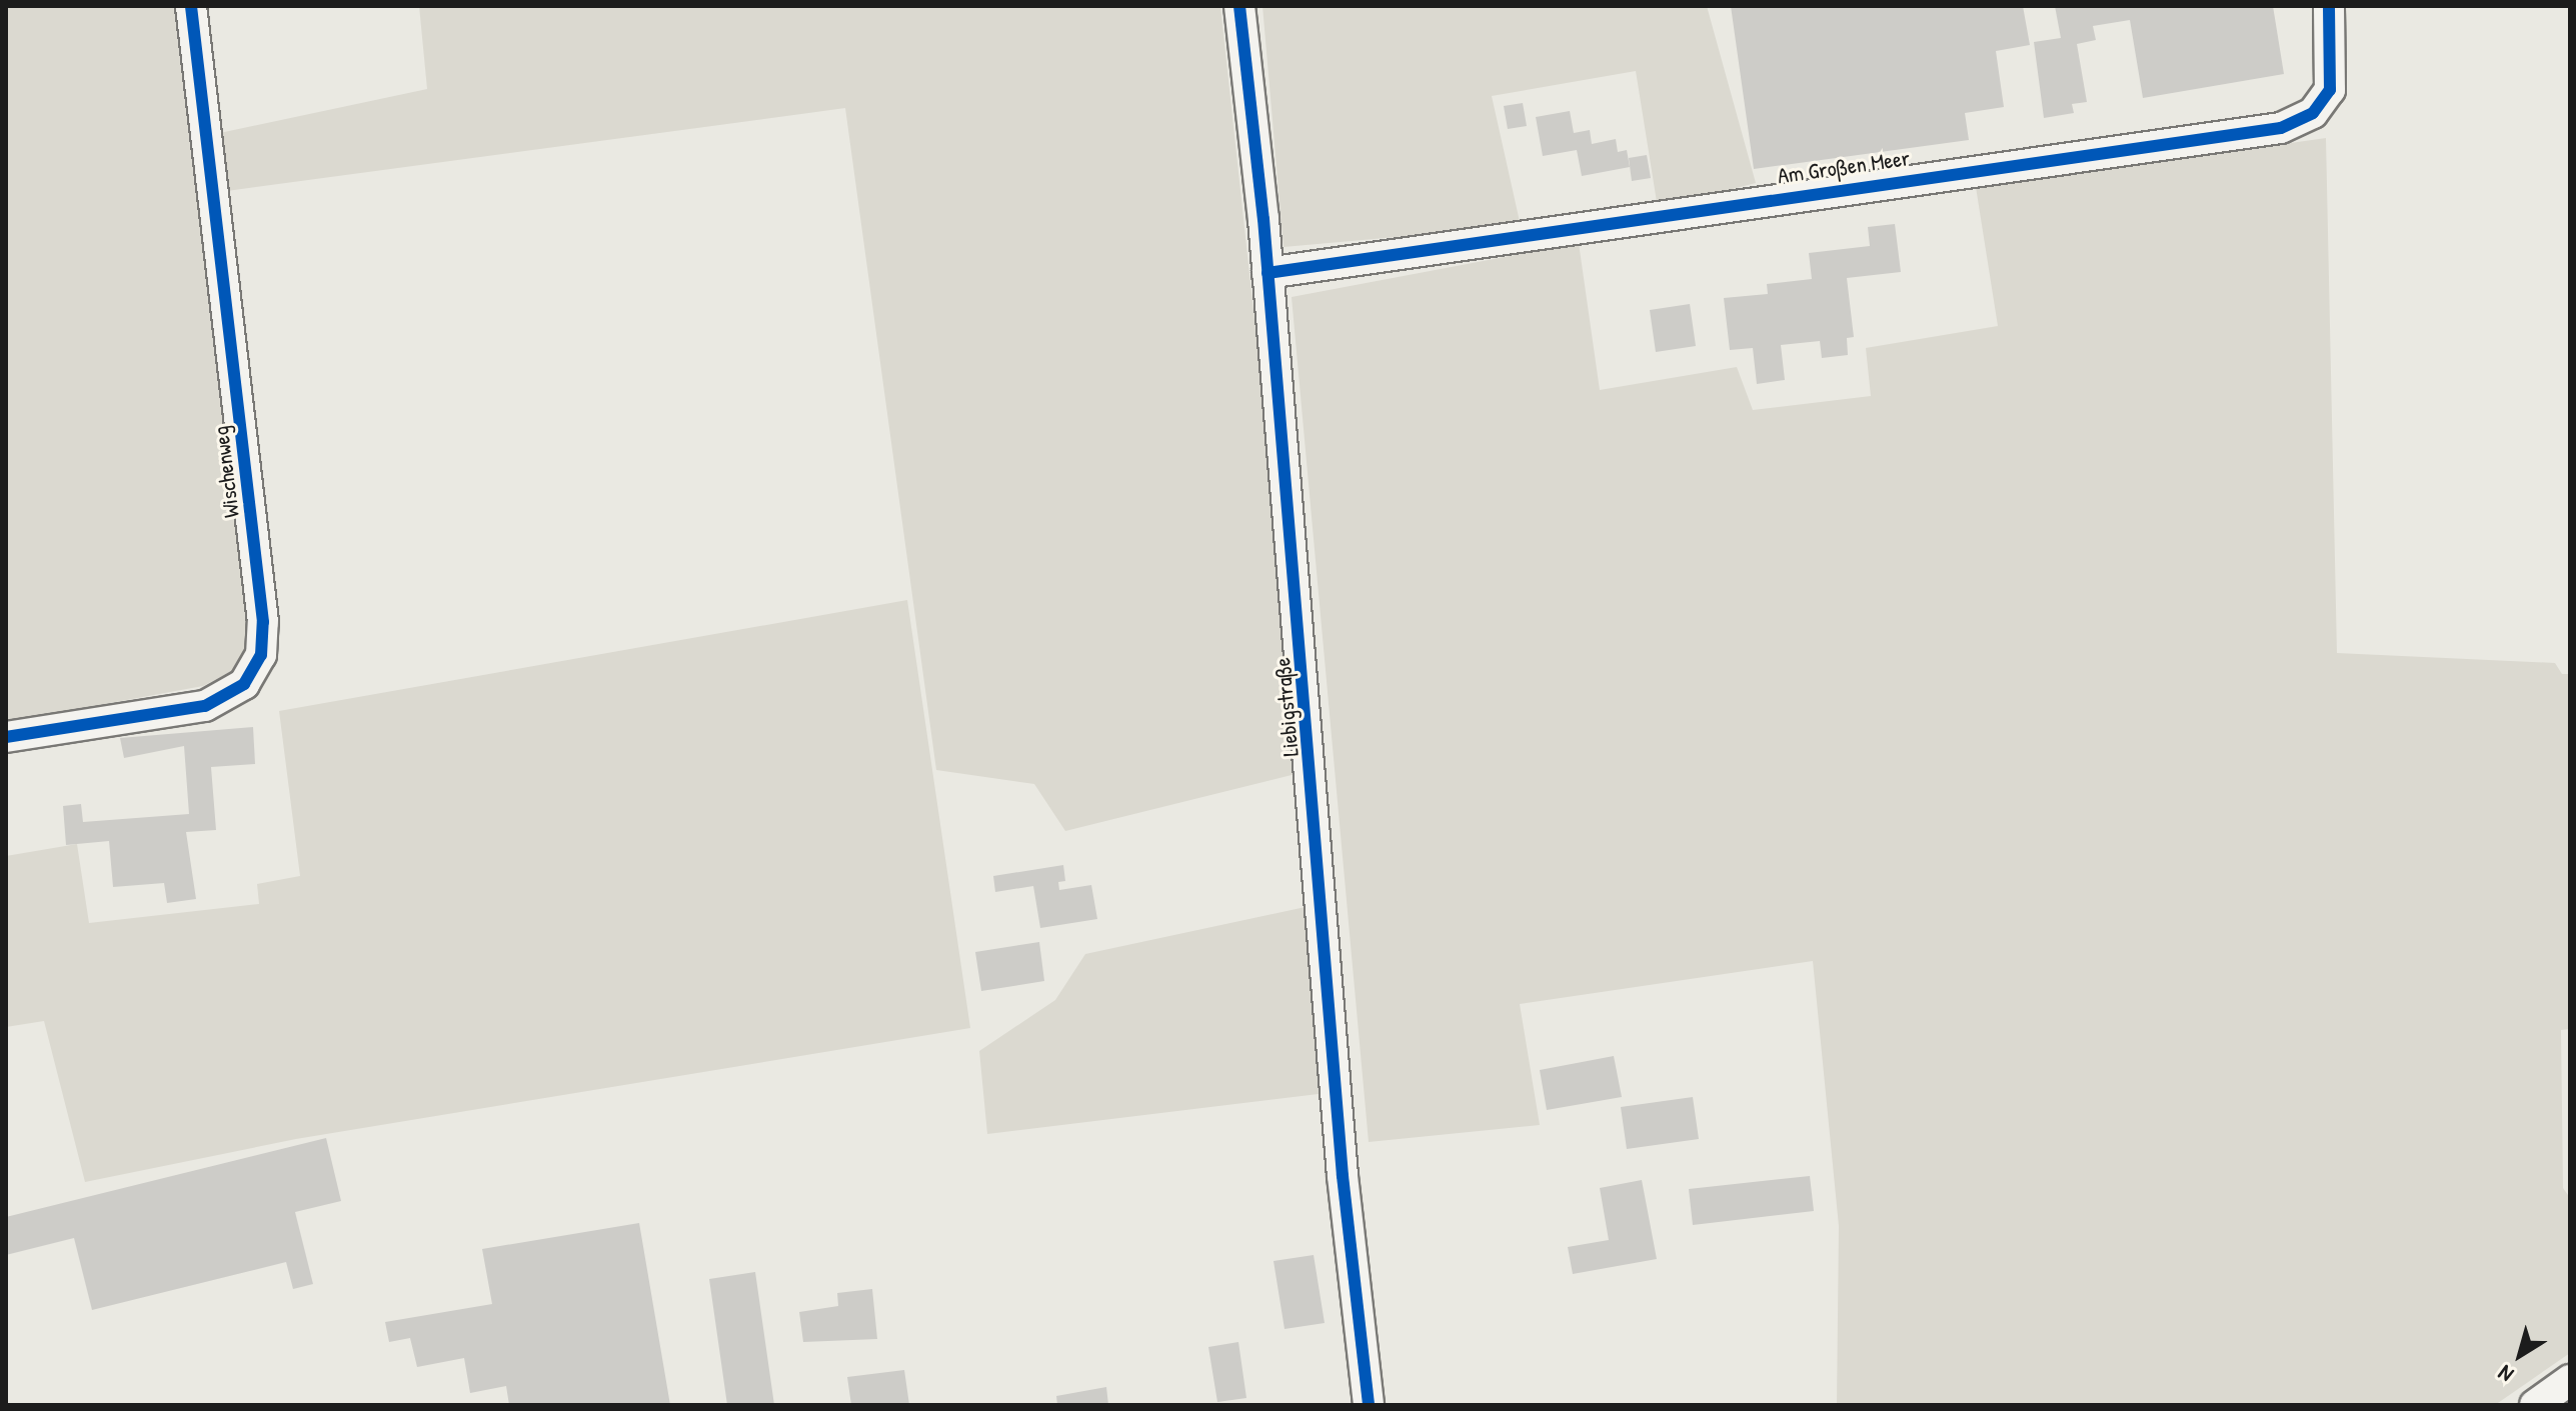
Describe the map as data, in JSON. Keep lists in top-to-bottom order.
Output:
{
  "streets": {
    "street": ["Am Großen Meer", "Wischenweg", "Liebigstraße"]
  },
  "crossings": [
    ["Am Großen Meer", "Liebigstraße"]
  ],
  "north": "bottom left"
}
